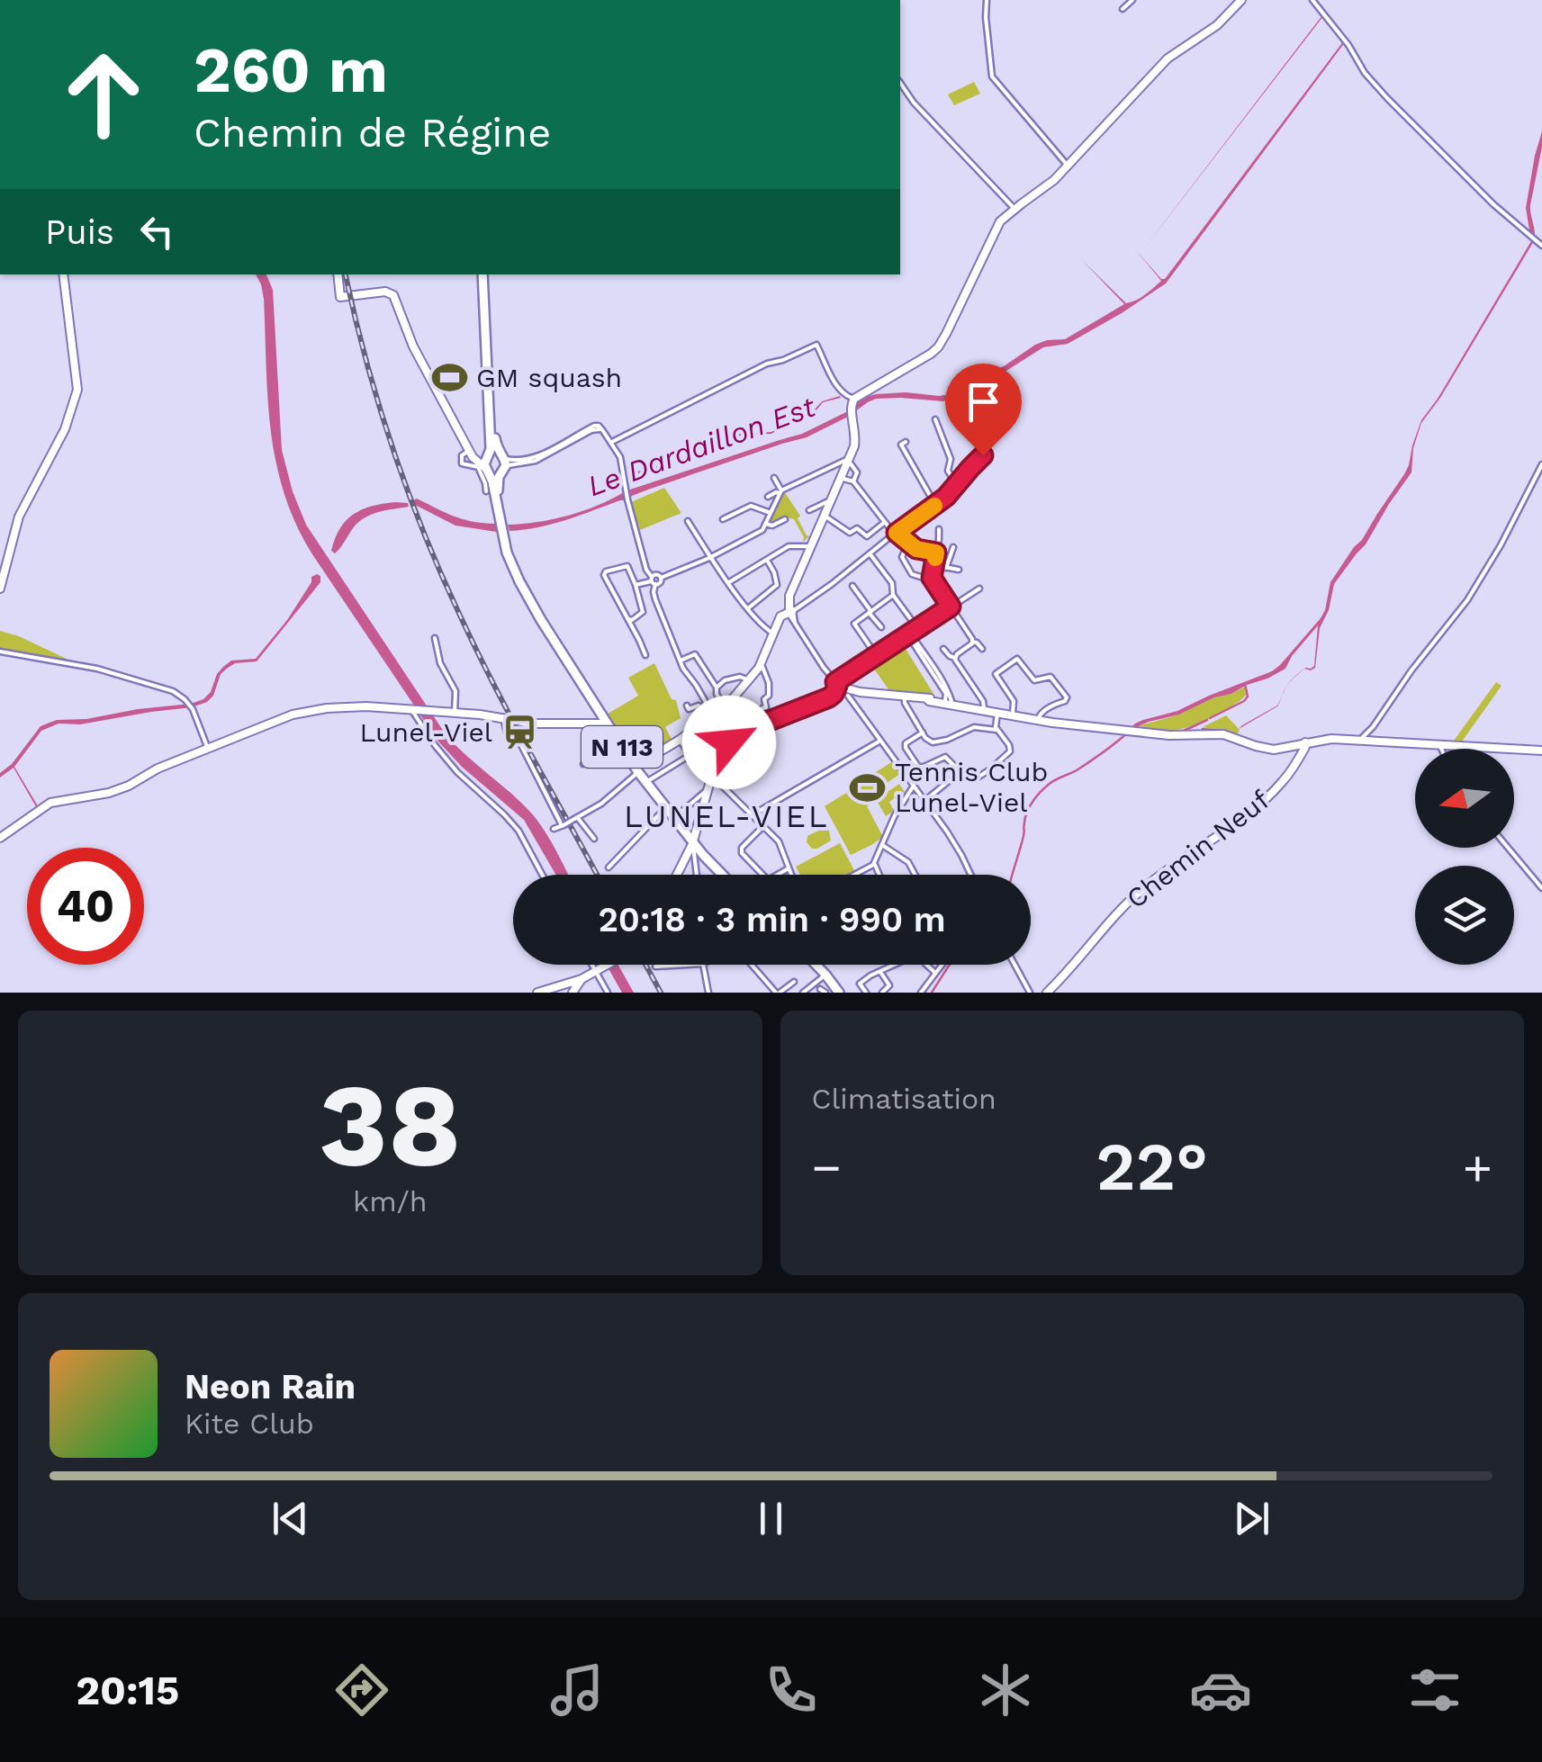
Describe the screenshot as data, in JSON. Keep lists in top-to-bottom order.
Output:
{
  "streets": {
    "main road": ["N 113"],
    "street": ["Chemin Neuf"]
  },
  "districts": ["LUNEL-VIEL"],
  "water": ["Le Dardaillon Est"],
  "places": {
    "sports": ["GM squash", "Tennis Club Lunel-Viel"],
    "station": ["Lunel-Viel"]
  },
  "north": "left",
  "page": {
    "turn": ["260 m", "Chemin de Régine"],
    "then": "Puis",
    "limit": "40",
    "trip": "20:18 · 3 min · 990 m",
    "tile": [
      ["38", "km/h"],
      "Climatisation"
    ],
    "heat": ["−", "22°", "+"],
    "song": ["Neon Rain", "Kite Club"],
    "tabs": "20:15"
  }
}
